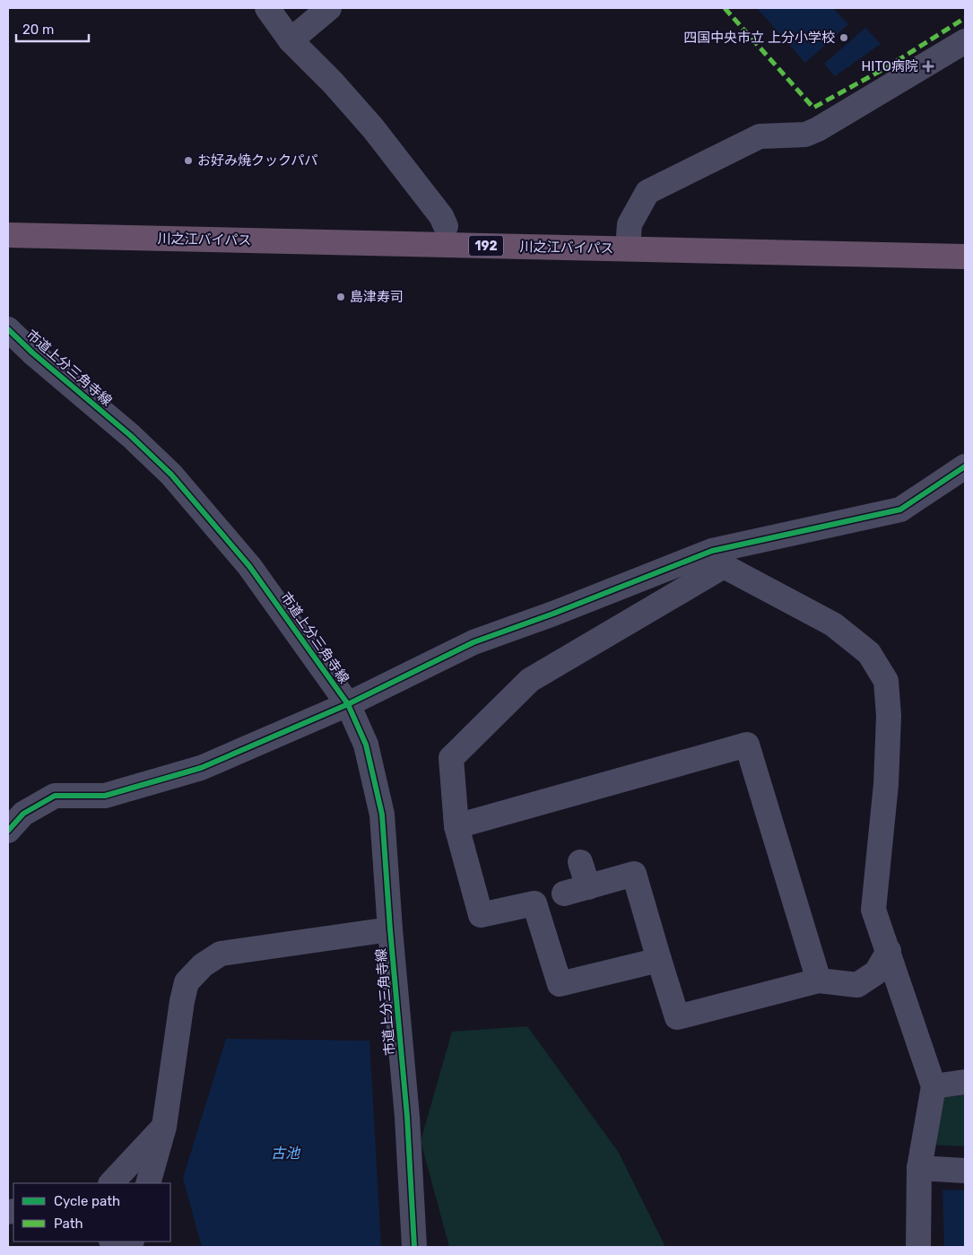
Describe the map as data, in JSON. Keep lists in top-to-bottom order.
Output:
{
  "streets": {
    "highway": ["川之江バイパス", "192"],
    "street": ["市道上分三角寺線"]
  },
  "water": ["古池"],
  "places": {
    "other": ["四国中央市立 上分小学校", "お好み焼クックパパ", "島津寿司"],
    "health": ["HITO病院"]
  },
  "legend": ["Cycle path", "Path"],
  "scale_bar": "20 m"
}
